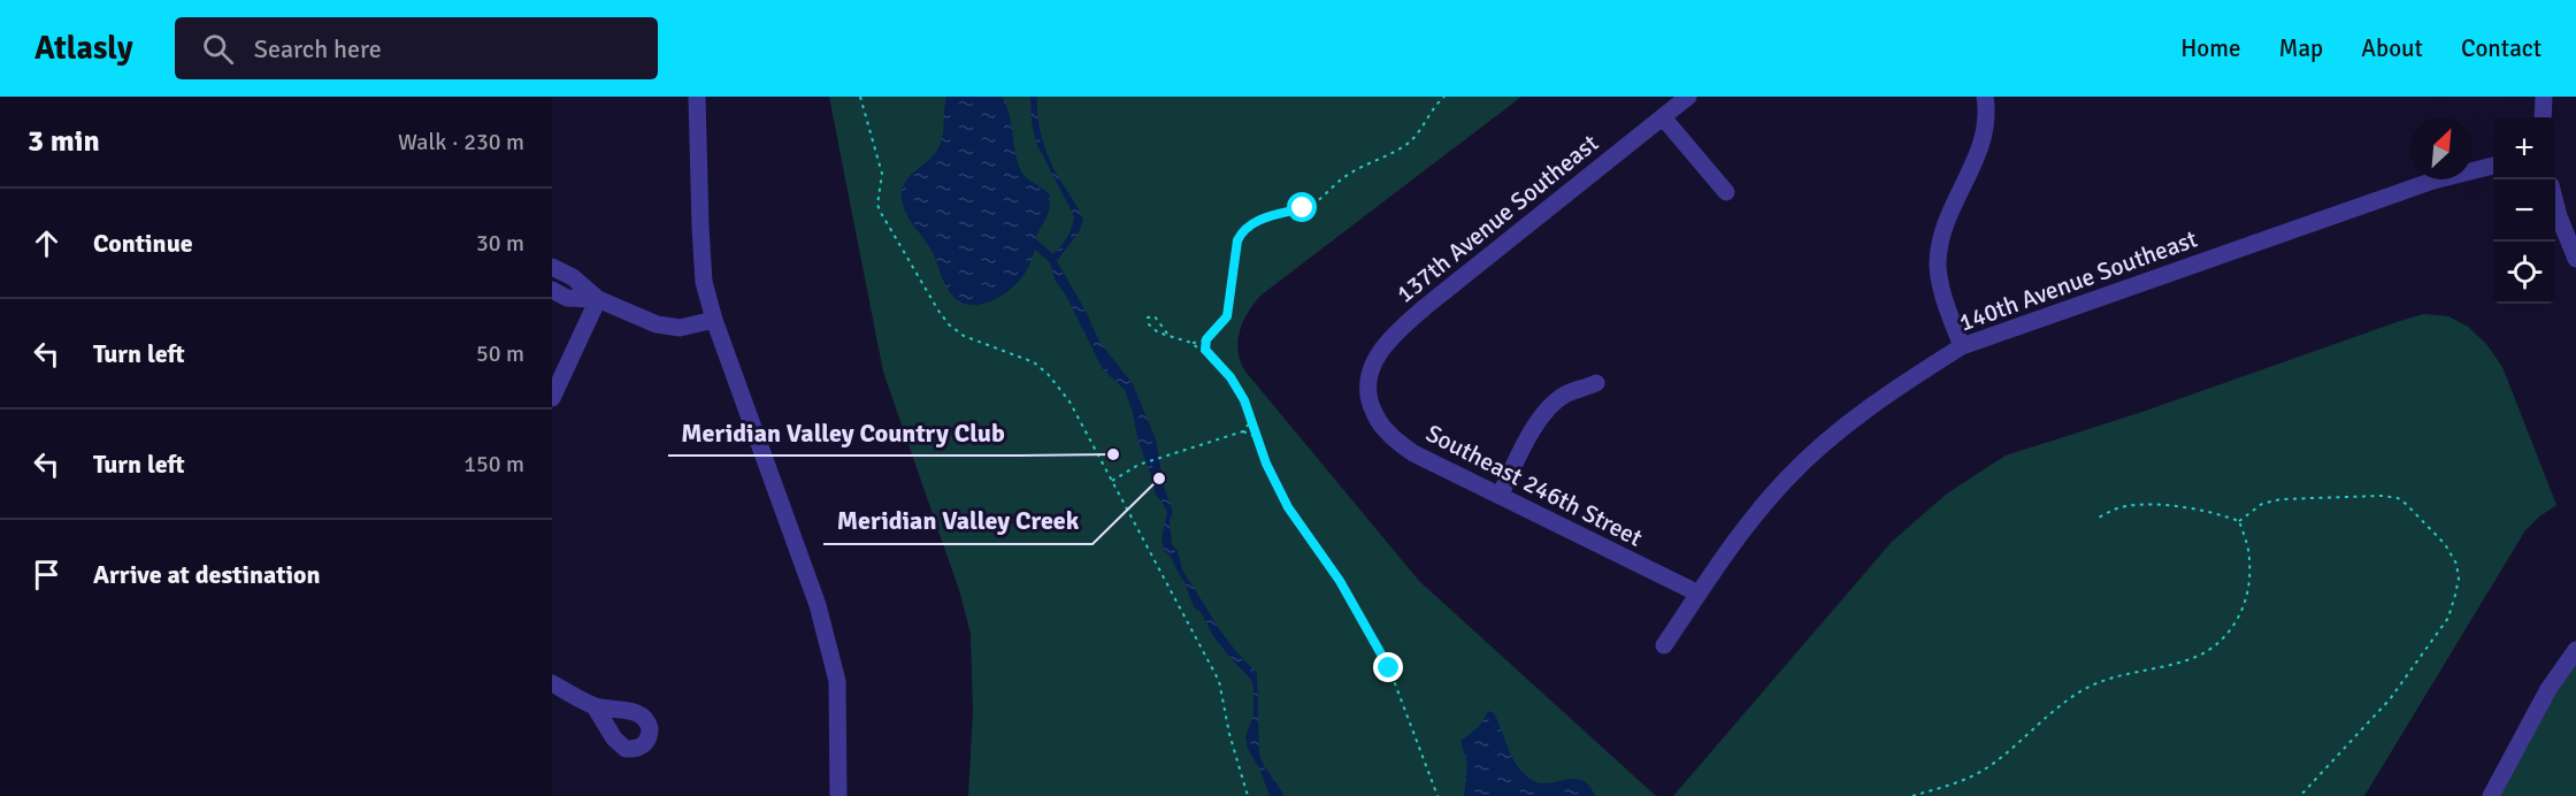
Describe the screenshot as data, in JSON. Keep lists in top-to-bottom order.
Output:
{
  "streets": {
    "street": ["137th Avenue Southeast", "140th Avenue Southeast", "Southeast 246th Street"]
  },
  "crossings": [
    ["137th Avenue Southeast", "Southeast 246th Street"],
    ["140th Avenue Southeast", "Southeast 246th Street"]
  ],
  "places": ["Meridian Valley Country Club", "Meridian Valley Creek"],
  "north": "top right",
  "page": {
    "header": "Atlasly",
    "search": "Search here",
    "nav": [
      "Home",
      "Map",
      "About",
      "Contact"
    ],
    "heading": ["3 min", "Walk · 230 m"],
    "map_buttons": ["+", "−"],
    "list": [
      ["Continue", "30 m"],
      ["Turn left", "50 m"],
      ["Turn left", "150 m"],
      "Arrive at destination"
    ]
  }
}
